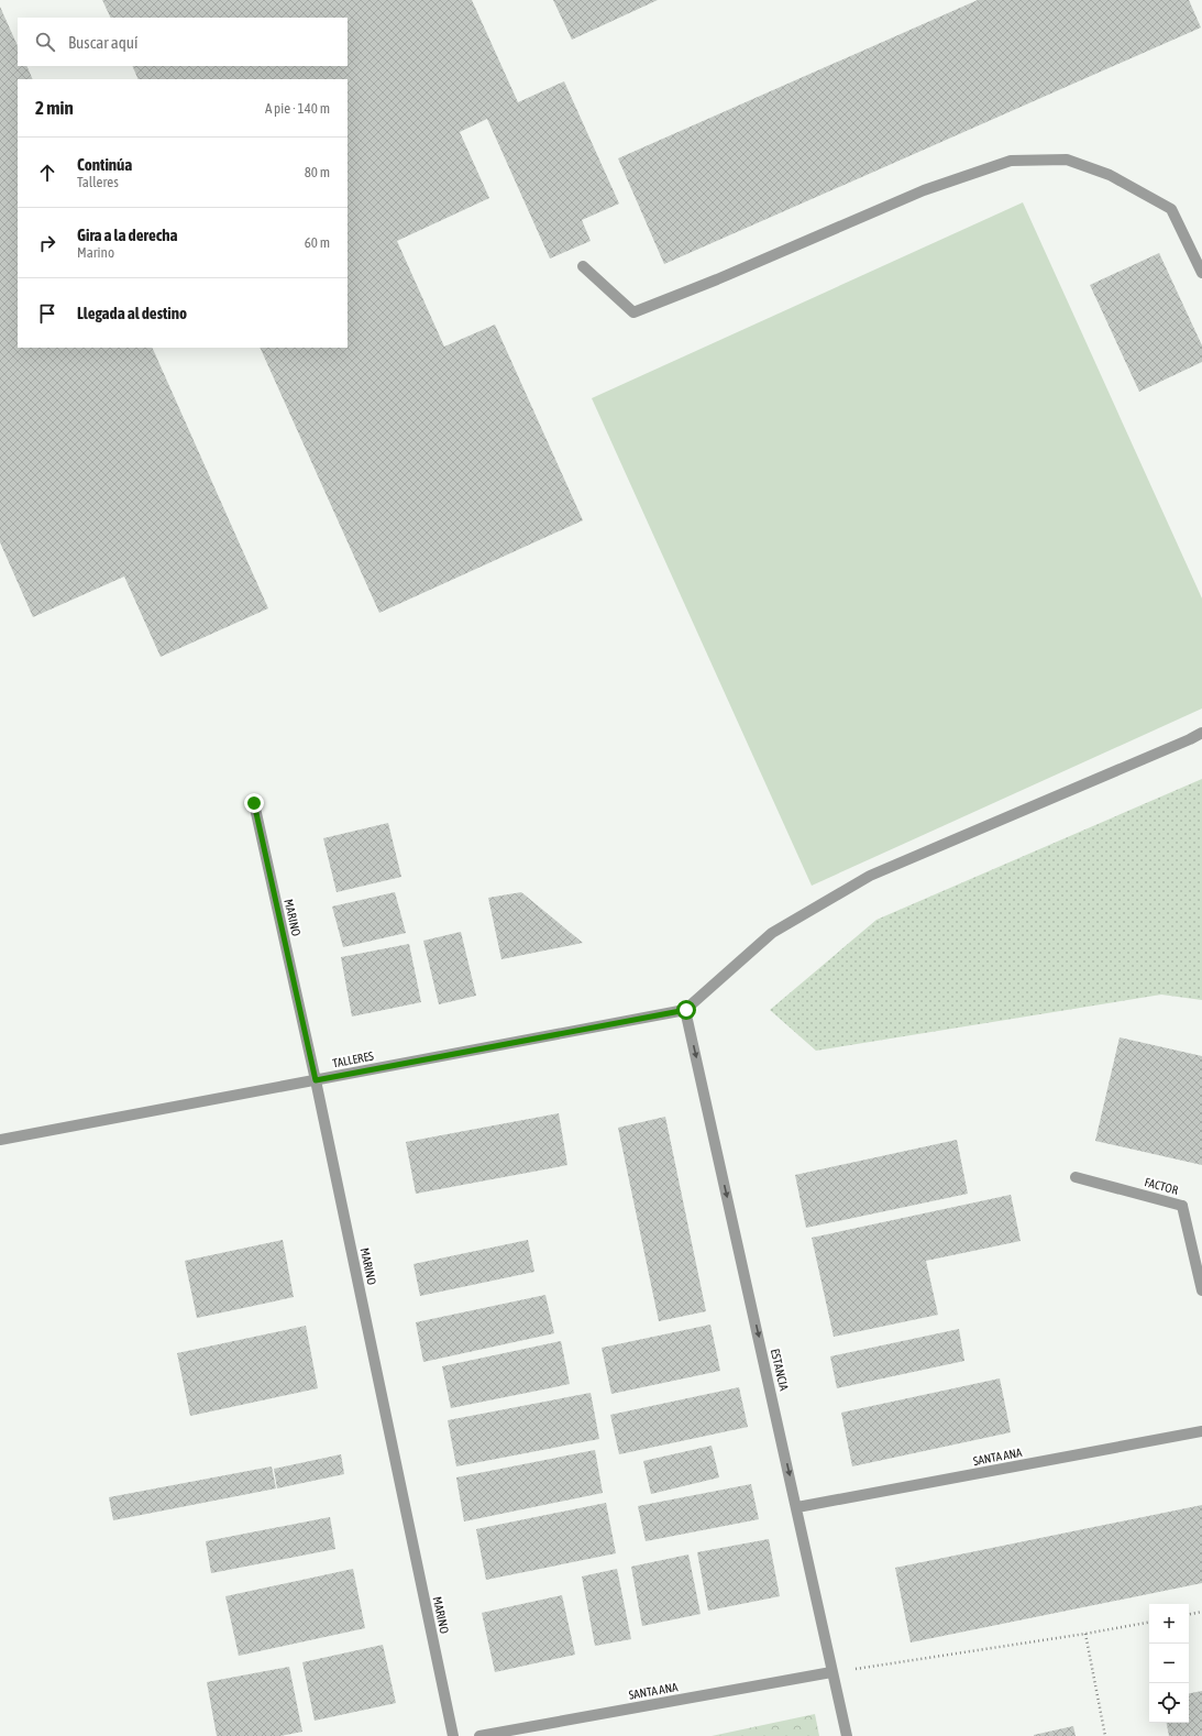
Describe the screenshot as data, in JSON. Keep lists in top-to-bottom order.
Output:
{
  "streets": {
    "street": [
      "MARINO",
      "TALLERES",
      "FACTOR",
      "ESTANCIA",
      "SANTA ANA"
    ]
  },
  "crossings": [
    ["MARINO", "TALLERES"],
    ["TALLERES", "ESTANCIA"],
    ["ESTANCIA", "SANTA ANA"]
  ],
  "one_way": ["ESTANCIA"],
  "page": {
    "search": "Buscar aquí",
    "heading": ["2 min", "A pie · 140 m"],
    "list": [
      ["Continúa", "Talleres", "80 m"],
      ["Gira a la derecha", "Marino", "60 m"],
      "Llegada al destino"
    ],
    "map_buttons": ["+", "−"]
  }
}
